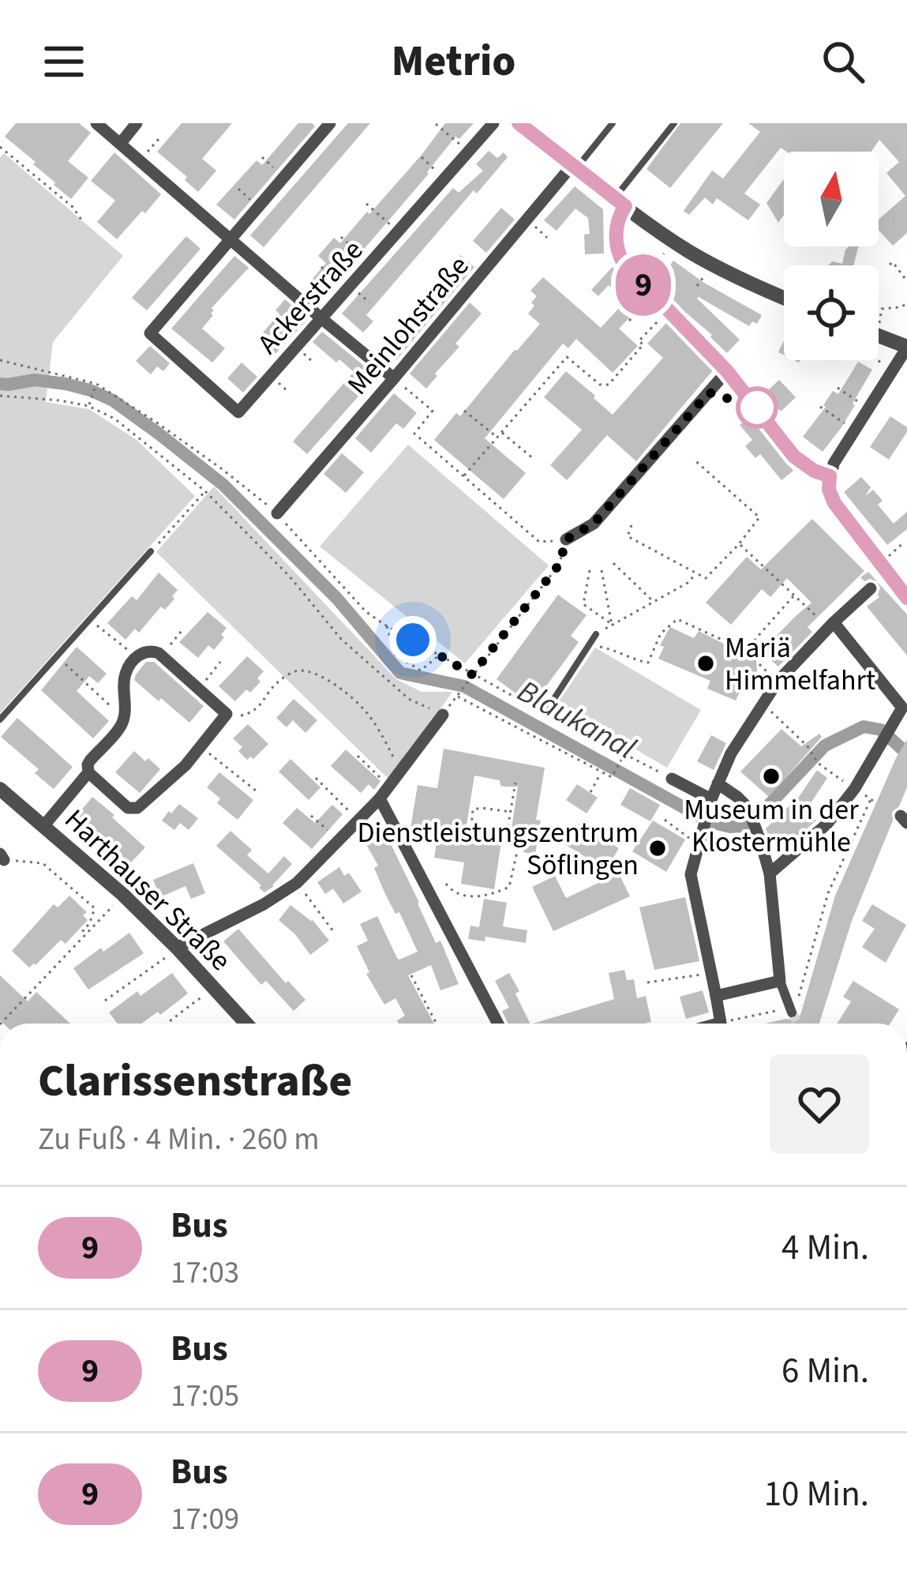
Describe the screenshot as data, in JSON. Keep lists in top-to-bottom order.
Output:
{
  "streets": {
    "street": ["Ackerstraße", "Meinlohstraße", "Harthauser Straße"]
  },
  "water": ["Blaukanal"],
  "places": ["Mariä Himmelfahrt", "Museum in der Klostermühle", "Dienstleistungszentrum Söflingen"],
  "lines": ["bus line 9"],
  "north": "top",
  "page": {
    "header": "Metrio",
    "on_map": "9",
    "heading": ["Clarissenstraße", "Zu Fuß · 4 Min. · 260 m"],
    "list": [
      {
        "mark": "9",
        "name": "Bus",
        "note": "17:03",
        "value": "4 Min."
      },
      {
        "mark": "9",
        "name": "Bus",
        "note": "17:05",
        "value": "6 Min."
      },
      {
        "mark": "9",
        "name": "Bus",
        "note": "17:09",
        "value": "10 Min."
      }
    ]
  }
}
